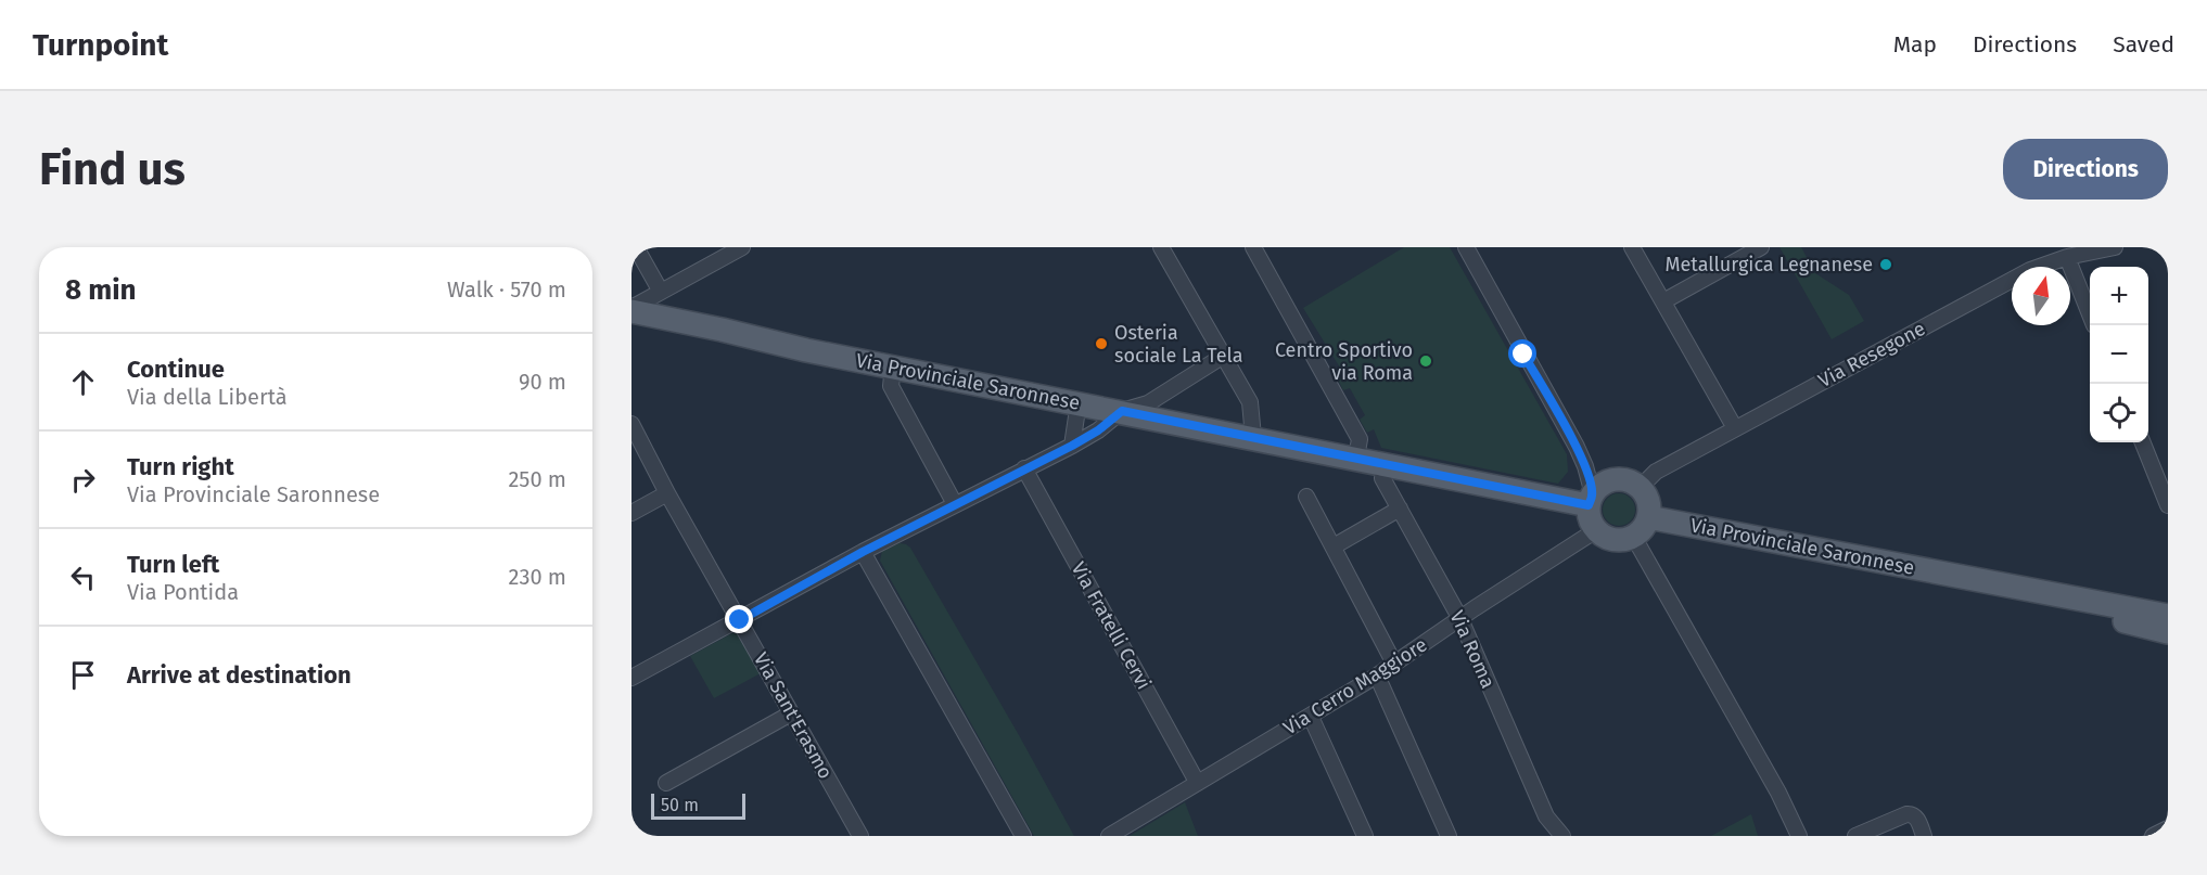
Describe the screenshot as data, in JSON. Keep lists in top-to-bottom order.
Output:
{
  "streets": {
    "main road": ["Via Provinciale Saronnese"],
    "street": [
      "Via Resegone",
      "Via Fratelli Cervi",
      "Via Roma",
      "Via Cerro Maggiore",
      "Via Sant'Erasmo"
    ]
  },
  "crossings": [
    ["Via Resegone", "Via Provinciale Saronnese"],
    ["Via Resegone", "Via Cerro Maggiore"],
    ["Via Provinciale Saronnese", "Via Roma"],
    ["Via Provinciale Saronnese", "Via Cerro Maggiore"],
    ["Via Fratelli Cervi", "Via Cerro Maggiore"],
    ["Via Roma", "Via Cerro Maggiore"]
  ],
  "places": ["Metallurgica Legnanese", "Osteria sociale La Tela", "Centro Sportivo via Roma"],
  "scale_bar": "50 m",
  "north": "top",
  "page": {
    "header": "Turnpoint",
    "nav": ["Map", "Directions", "Saved"],
    "buttons": "Directions",
    "title": "Find us",
    "heading": ["8 min", "Walk · 570 m"],
    "map_buttons": ["+", "−"],
    "list": [
      ["Continue", "Via della Libertà", "90 m"],
      ["Turn right", "Via Provinciale Saronnese", "250 m"],
      ["Turn left", "Via Pontida", "230 m"],
      "Arrive at destination"
    ],
    "scale": "50 m"
  }
}
